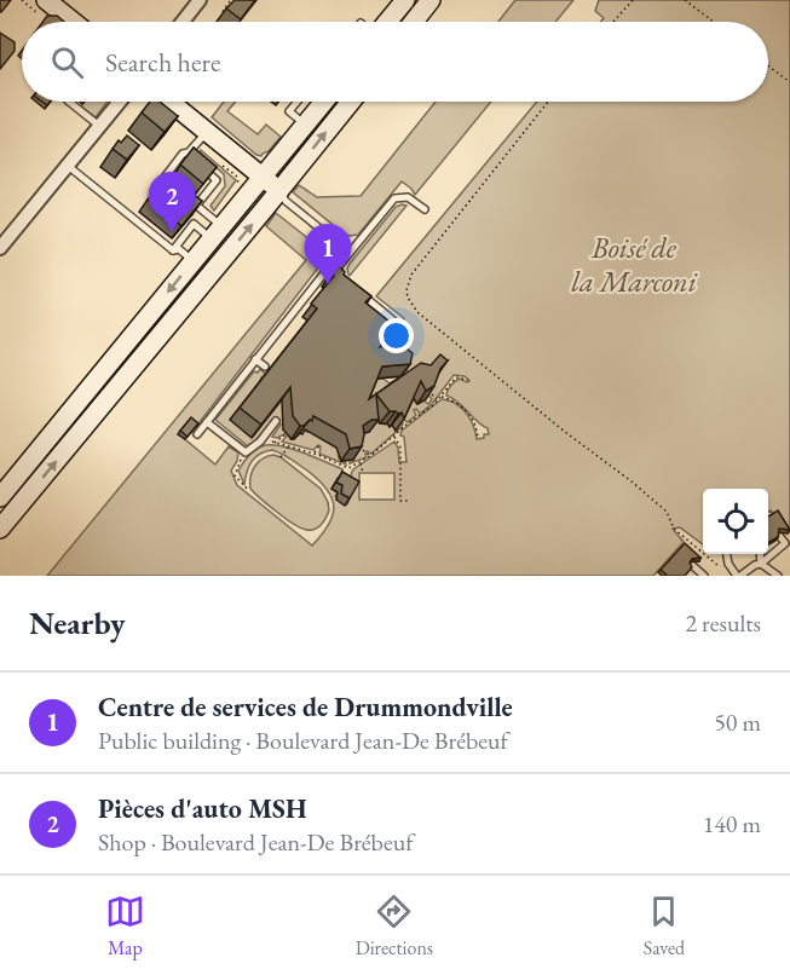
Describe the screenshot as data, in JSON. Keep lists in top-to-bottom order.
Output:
{
  "parks": ["Boisé de la Marconi"],
  "page": {
    "search": "Search here",
    "pins": ["2", "1"],
    "heading": ["Nearby", "2 results"],
    "list": [
      {
        "mark": "1",
        "name": "Centre de services de Drummondville",
        "note": "Public building · Boulevard Jean-De Brébeuf",
        "value": "50 m"
      },
      {
        "mark": "2",
        "name": "Pièces d'auto MSH",
        "note": "Shop · Boulevard Jean-De Brébeuf",
        "value": "140 m"
      }
    ],
    "nav": ["Map", "Directions", "Saved"]
  }
}
